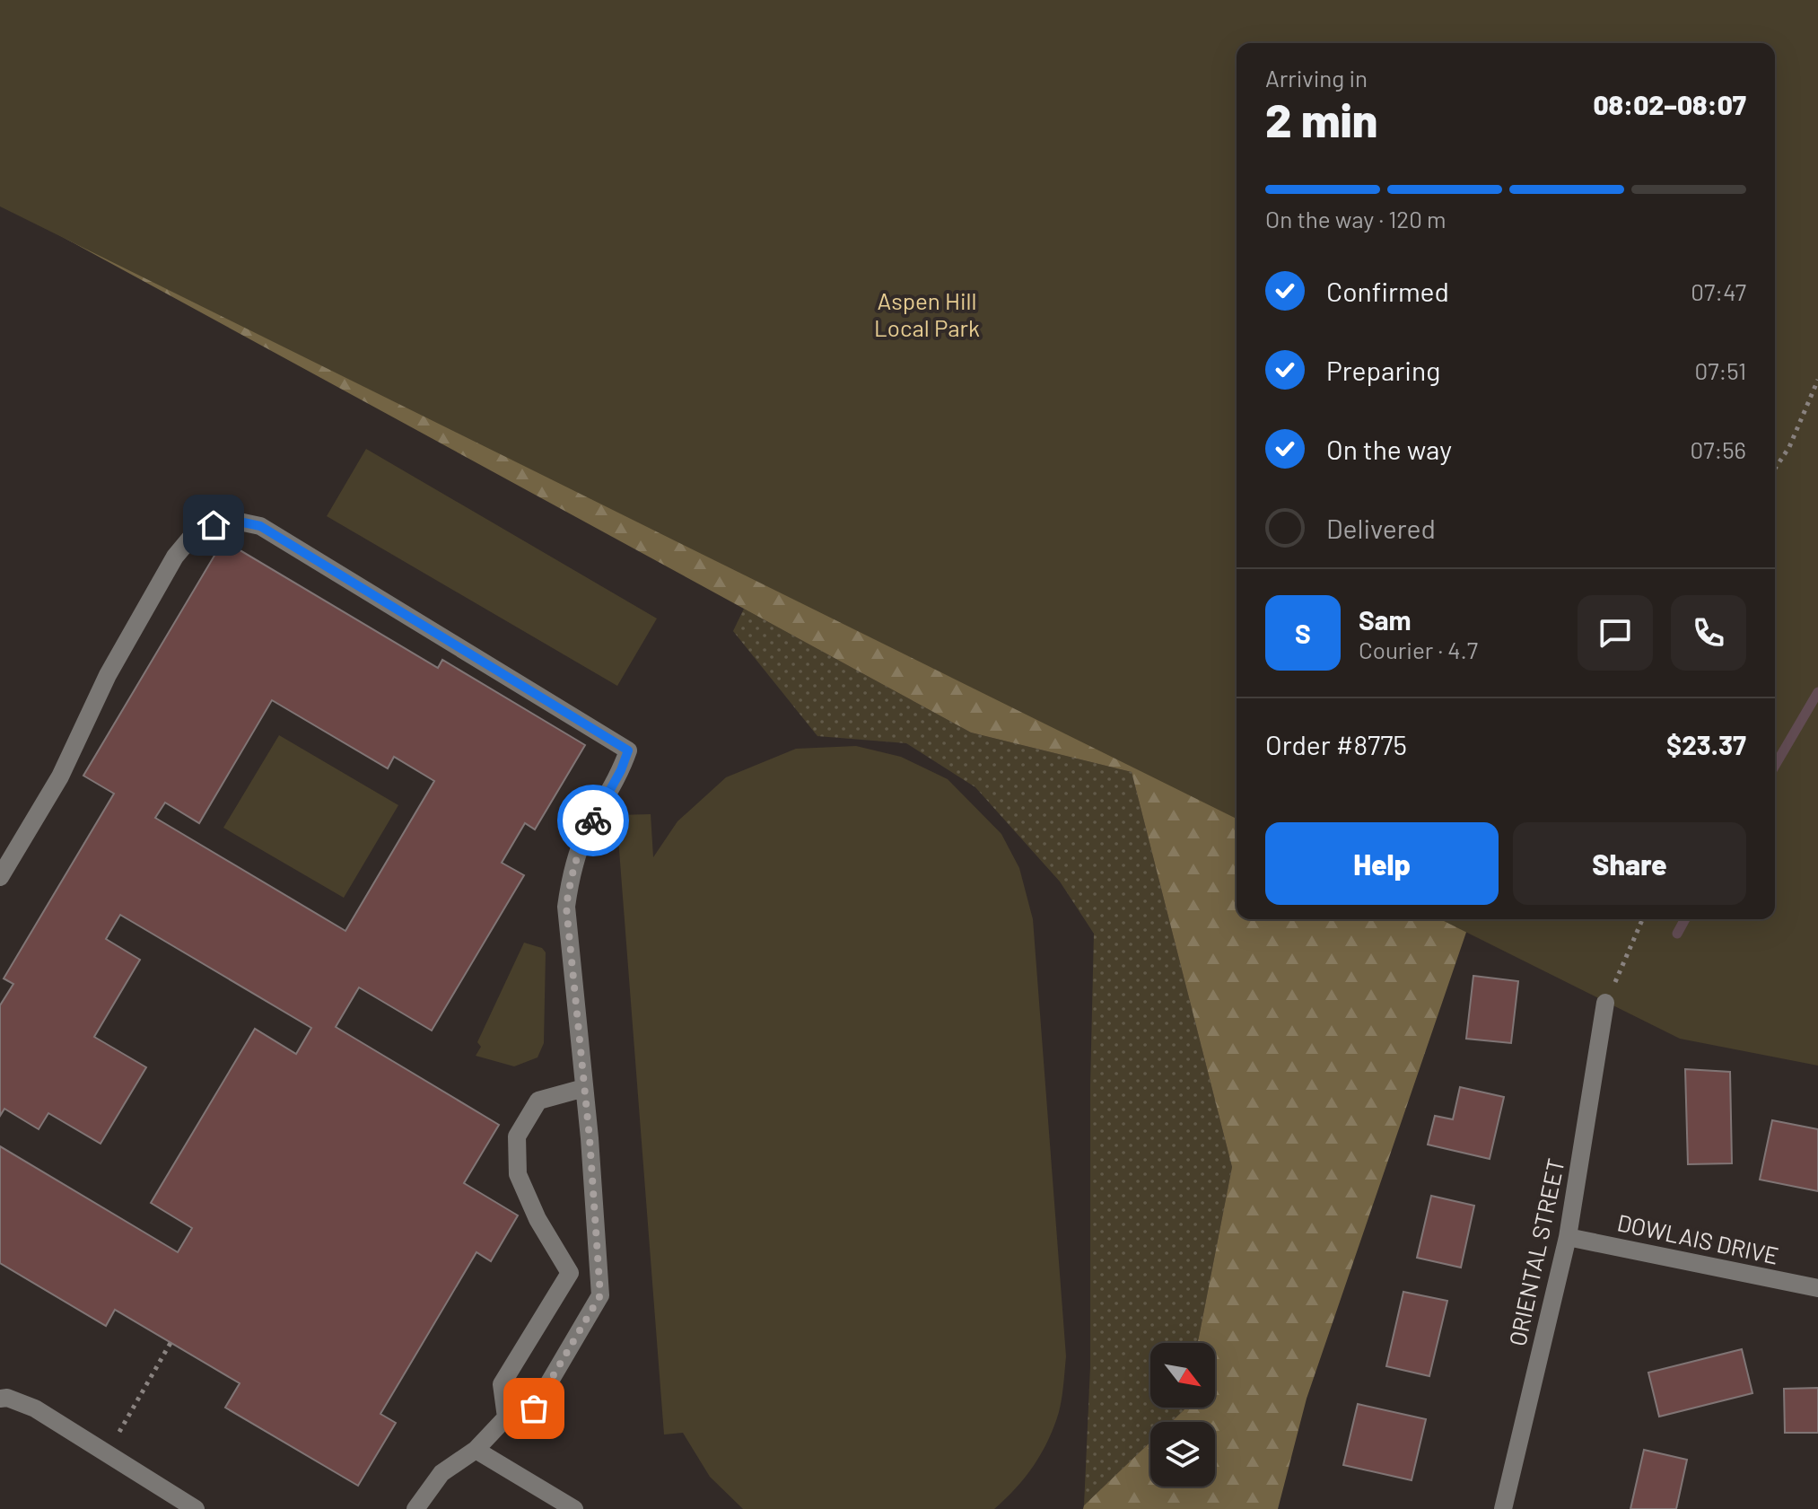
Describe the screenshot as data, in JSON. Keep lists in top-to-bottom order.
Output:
{
  "streets": {
    "street": ["DOWLAIS DRIVE", "ORIENTAL STREET"]
  },
  "crossings": [
    ["DOWLAIS DRIVE", "ORIENTAL STREET"]
  ],
  "parks": ["Aspen Hill Local Park"],
  "north": "bottom right",
  "page": {
    "heading": ["2 min", "Arriving in", "08:02–08:07"],
    "panel": [
      "Sam",
      "Courier · 4.7",
      "Order #8775",
      "$23.37"
    ],
    "bar": "On the way · 120 m",
    "list": [
      ["Confirmed", "07:47"],
      ["Preparing", "07:51"],
      ["On the way", "07:56"],
      "Delivered"
    ],
    "round": "S",
    "buttons": ["Help", "Share"]
  }
}
